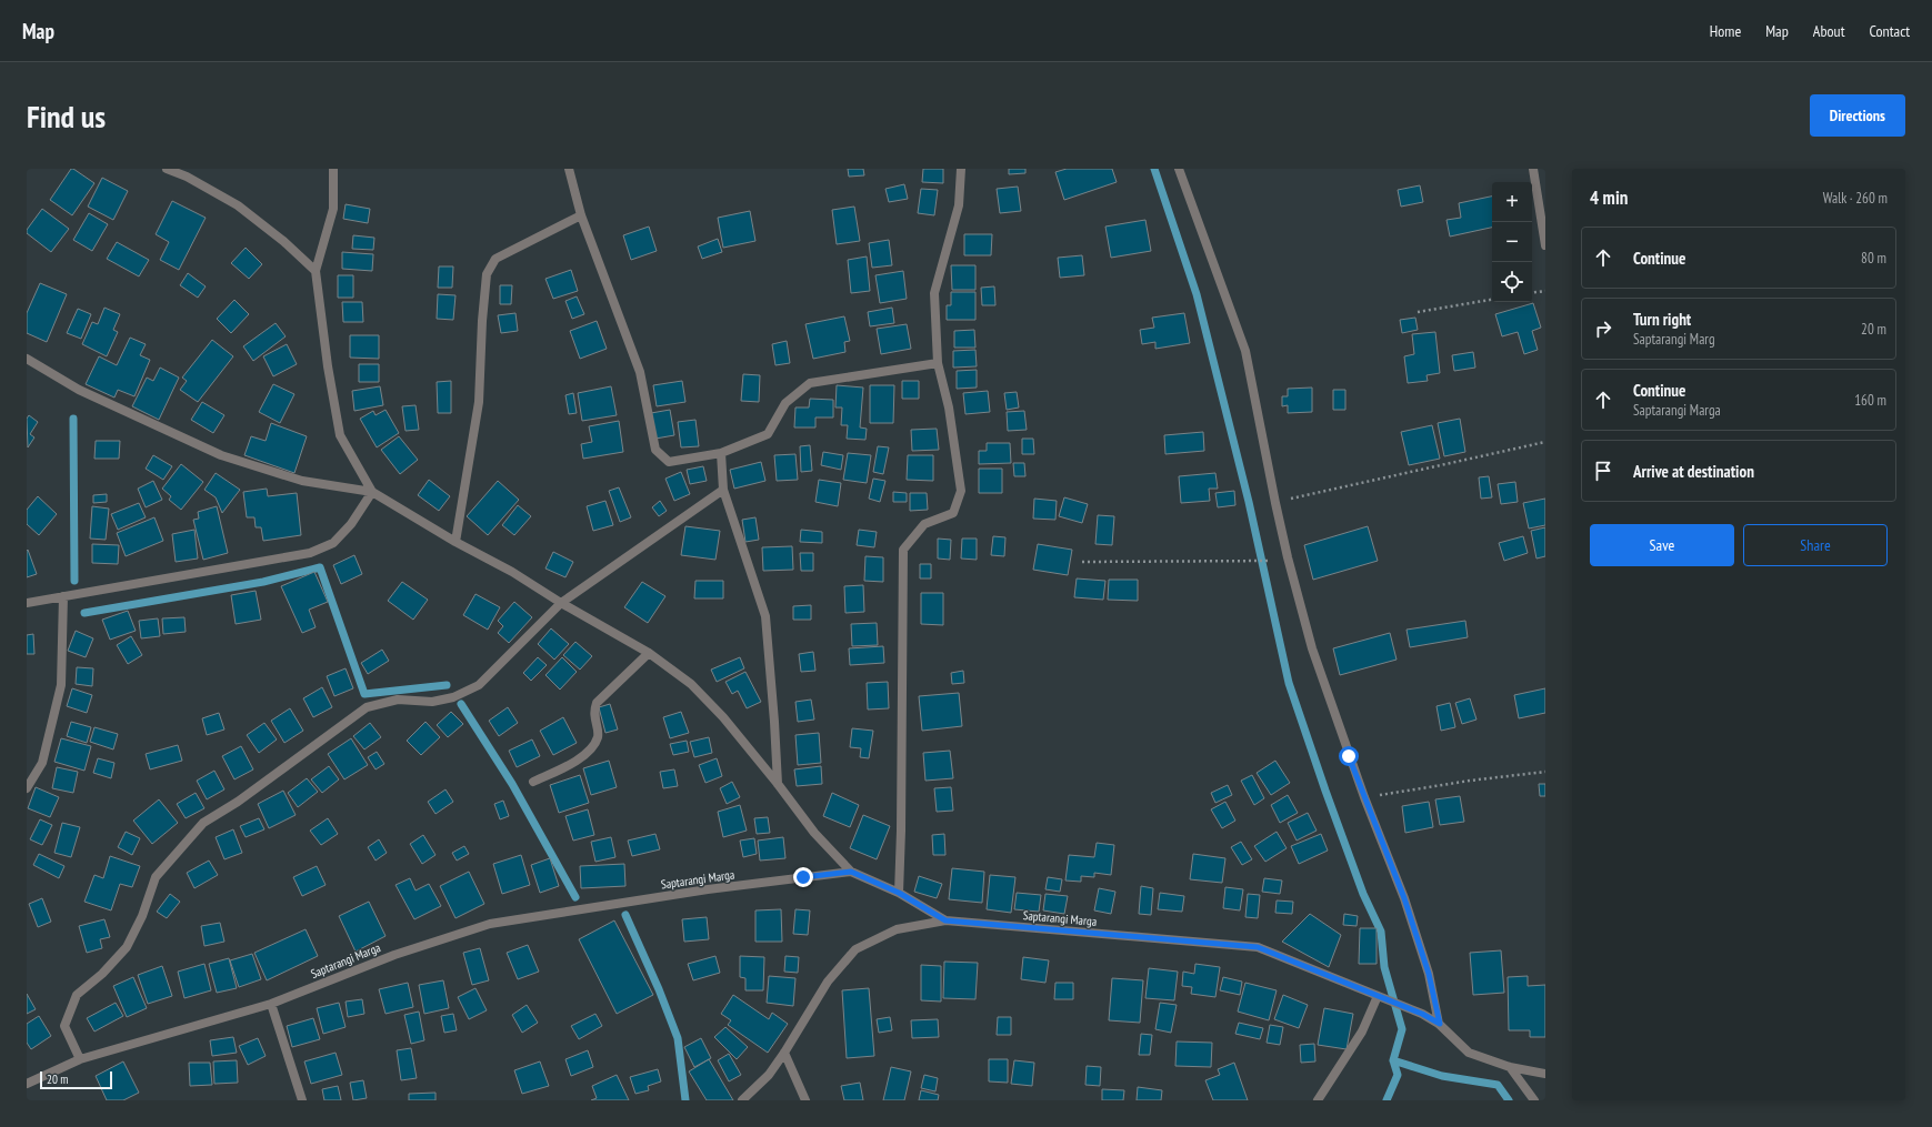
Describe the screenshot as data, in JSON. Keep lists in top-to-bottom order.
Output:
{
  "streets": {
    "street": ["Saptarangi Marga"]
  },
  "scale_bar": "20 m",
  "page": {
    "header": "Map",
    "nav": [
      "Home",
      "Map",
      "About",
      "Contact"
    ],
    "buttons": [
      "Directions",
      ["Save", "Share"]
    ],
    "title": "Find us",
    "heading": ["4 min", "Walk · 260 m"],
    "map_buttons": ["+", "−"],
    "list": [
      ["Continue", "80 m"],
      ["Turn right", "Saptarangi Marg", "20 m"],
      ["Continue", "Saptarangi Marga", "160 m"],
      "Arrive at destination"
    ],
    "scale": "20 m"
  }
}
